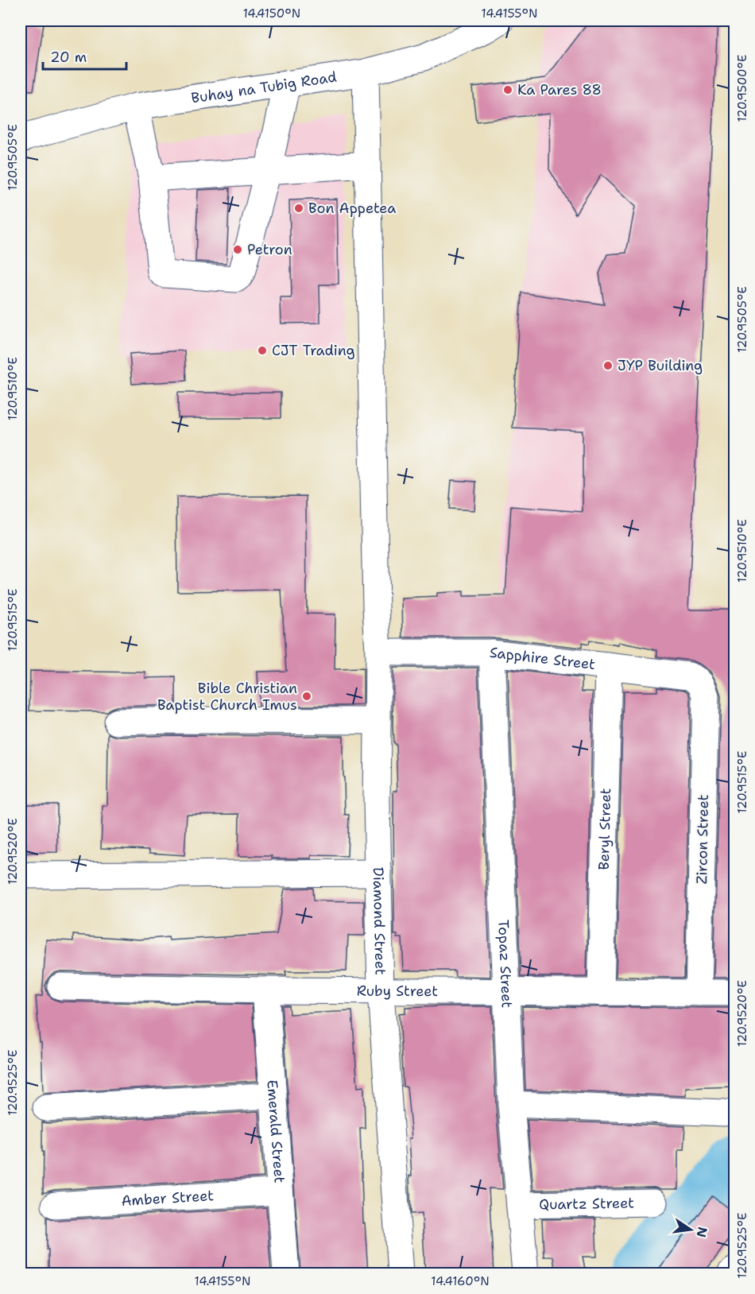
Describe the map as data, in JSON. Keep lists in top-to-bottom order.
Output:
{
  "streets": {
    "street": [
      "Buhay na Tubig Road",
      "Sapphire Street",
      "Beryl Street",
      "Zircon Street",
      "Diamond Street",
      "Topaz Street",
      "Ruby Street",
      "Emerald Street",
      "Amber Street",
      "Quartz Street"
    ]
  },
  "crossings": [
    ["Buhay na Tubig Road", "Diamond Street"],
    ["Sapphire Street", "Beryl Street"],
    ["Sapphire Street", "Zircon Street"],
    ["Sapphire Street", "Diamond Street"],
    ["Sapphire Street", "Topaz Street"],
    ["Beryl Street", "Ruby Street"],
    ["Zircon Street", "Ruby Street"],
    ["Diamond Street", "Ruby Street"],
    ["Topaz Street", "Ruby Street"],
    ["Topaz Street", "Quartz Street"],
    ["Ruby Street", "Emerald Street"],
    ["Emerald Street", "Amber Street"]
  ],
  "places": [
    "Ka Pares 88",
    "Bon Appetea",
    "Petron",
    "CJT Trading",
    "JYP Building",
    "Bible Christian Baptist Church Imus"
  ],
  "scale_bar": "20 m",
  "north": "right",
  "coordinates": [
    "14.4150°N",
    "14.4155°N",
    "120.9500°E",
    "120.9505°E",
    "120.9510°E",
    "120.9515°E",
    "120.9520°E",
    "120.9525°E",
    "14.4160°N"
  ]
}
